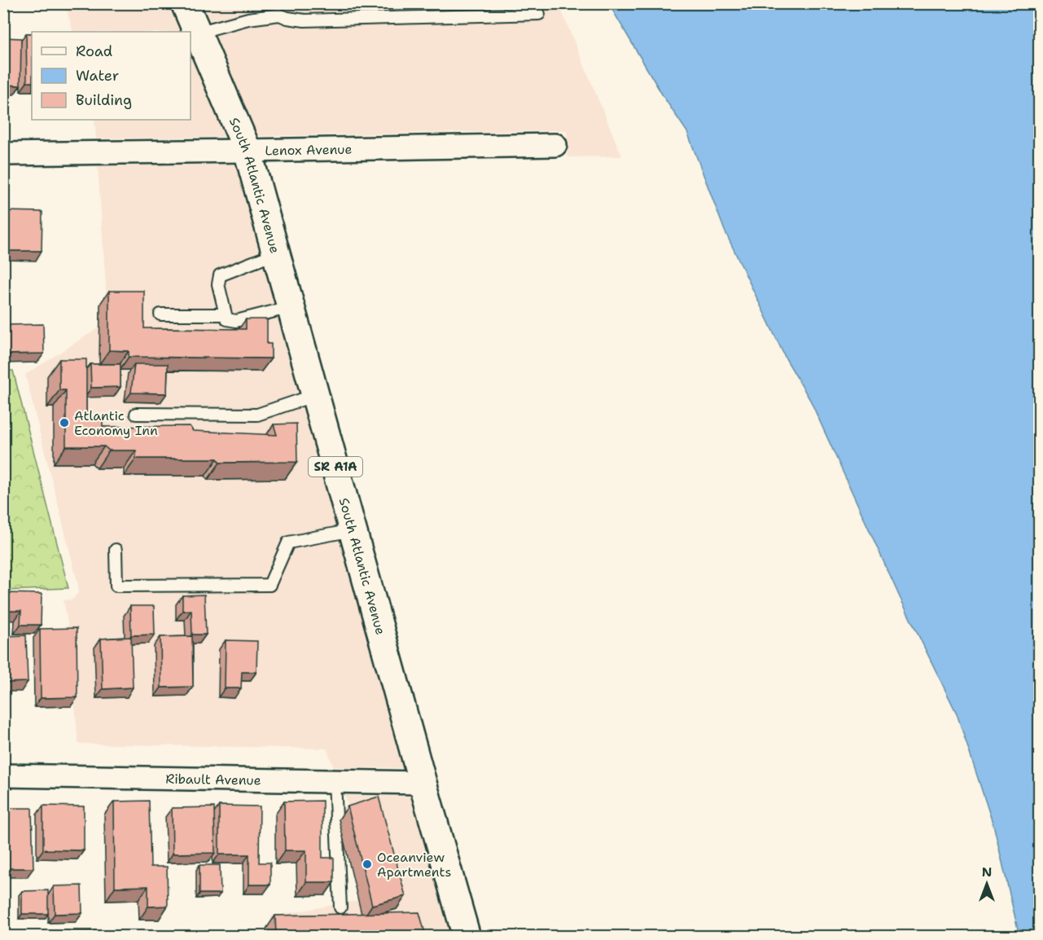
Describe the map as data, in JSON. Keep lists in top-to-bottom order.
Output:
{
  "streets": {
    "main road": ["South Atlantic Avenue", "SR A1A"],
    "street": ["Lenox Avenue", "Ribault Avenue"]
  },
  "crossings": [
    ["Lenox Avenue", "South Atlantic Avenue"],
    ["South Atlantic Avenue", "Ribault Avenue"]
  ],
  "places": ["Atlantic Economy Inn", "Oceanview Apartments"],
  "legend": ["Road", "Water", "Building"],
  "north": "top"
}
